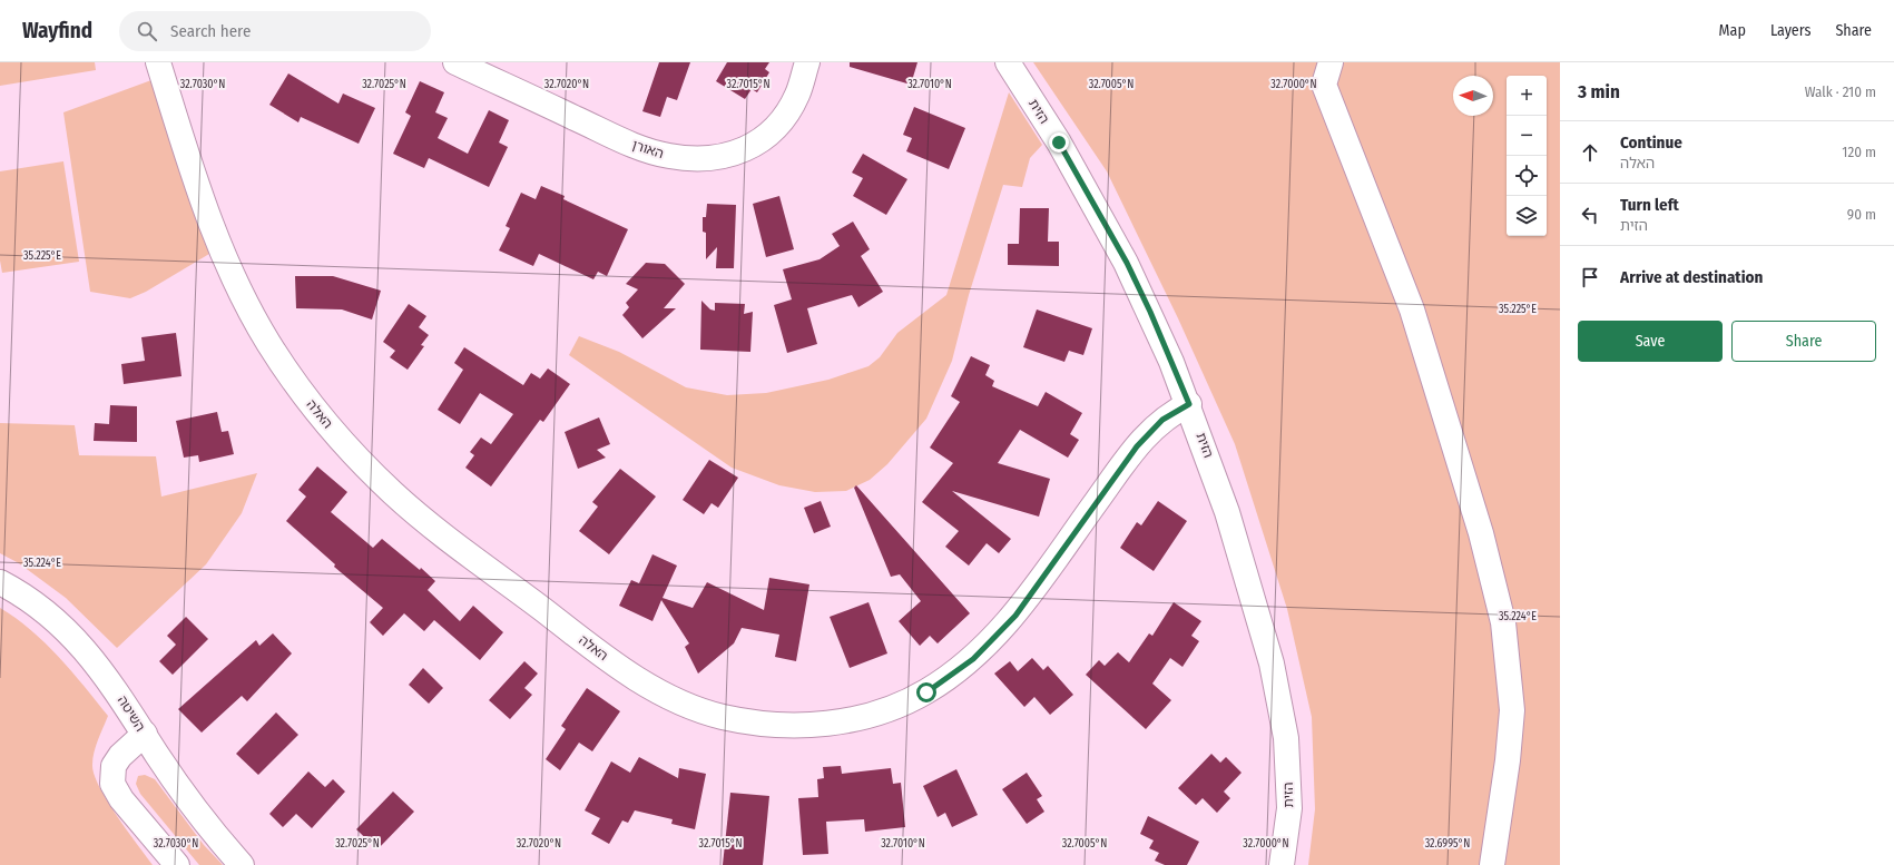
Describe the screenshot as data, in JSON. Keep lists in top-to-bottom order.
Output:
{
  "streets": {
    "street": [
      "הזית",
      "האורן",
      "האלה",
      "השיטה"
    ]
  },
  "crossings": [
    ["הזית", "האלה"]
  ],
  "north": "left",
  "page": {
    "header": "Wayfind",
    "search": "Search here",
    "nav": ["Map", "Layers", "Share"],
    "heading": ["3 min", "Walk · 210 m"],
    "map_buttons": ["+", "−"],
    "list": [
      ["Continue", "האלה", "120 m"],
      ["Turn left", "הזית", "90 m"],
      "Arrive at destination"
    ],
    "buttons": ["Save", "Share"]
  },
  "coordinates": [
    "32.7030°N",
    "32.7025°N",
    "32.7020°N",
    "32.7015°N",
    "32.7010°N",
    "32.7005°N",
    "32.7000°N",
    "35.225°E",
    "35.224°E",
    "32.6995°N"
  ]
}
